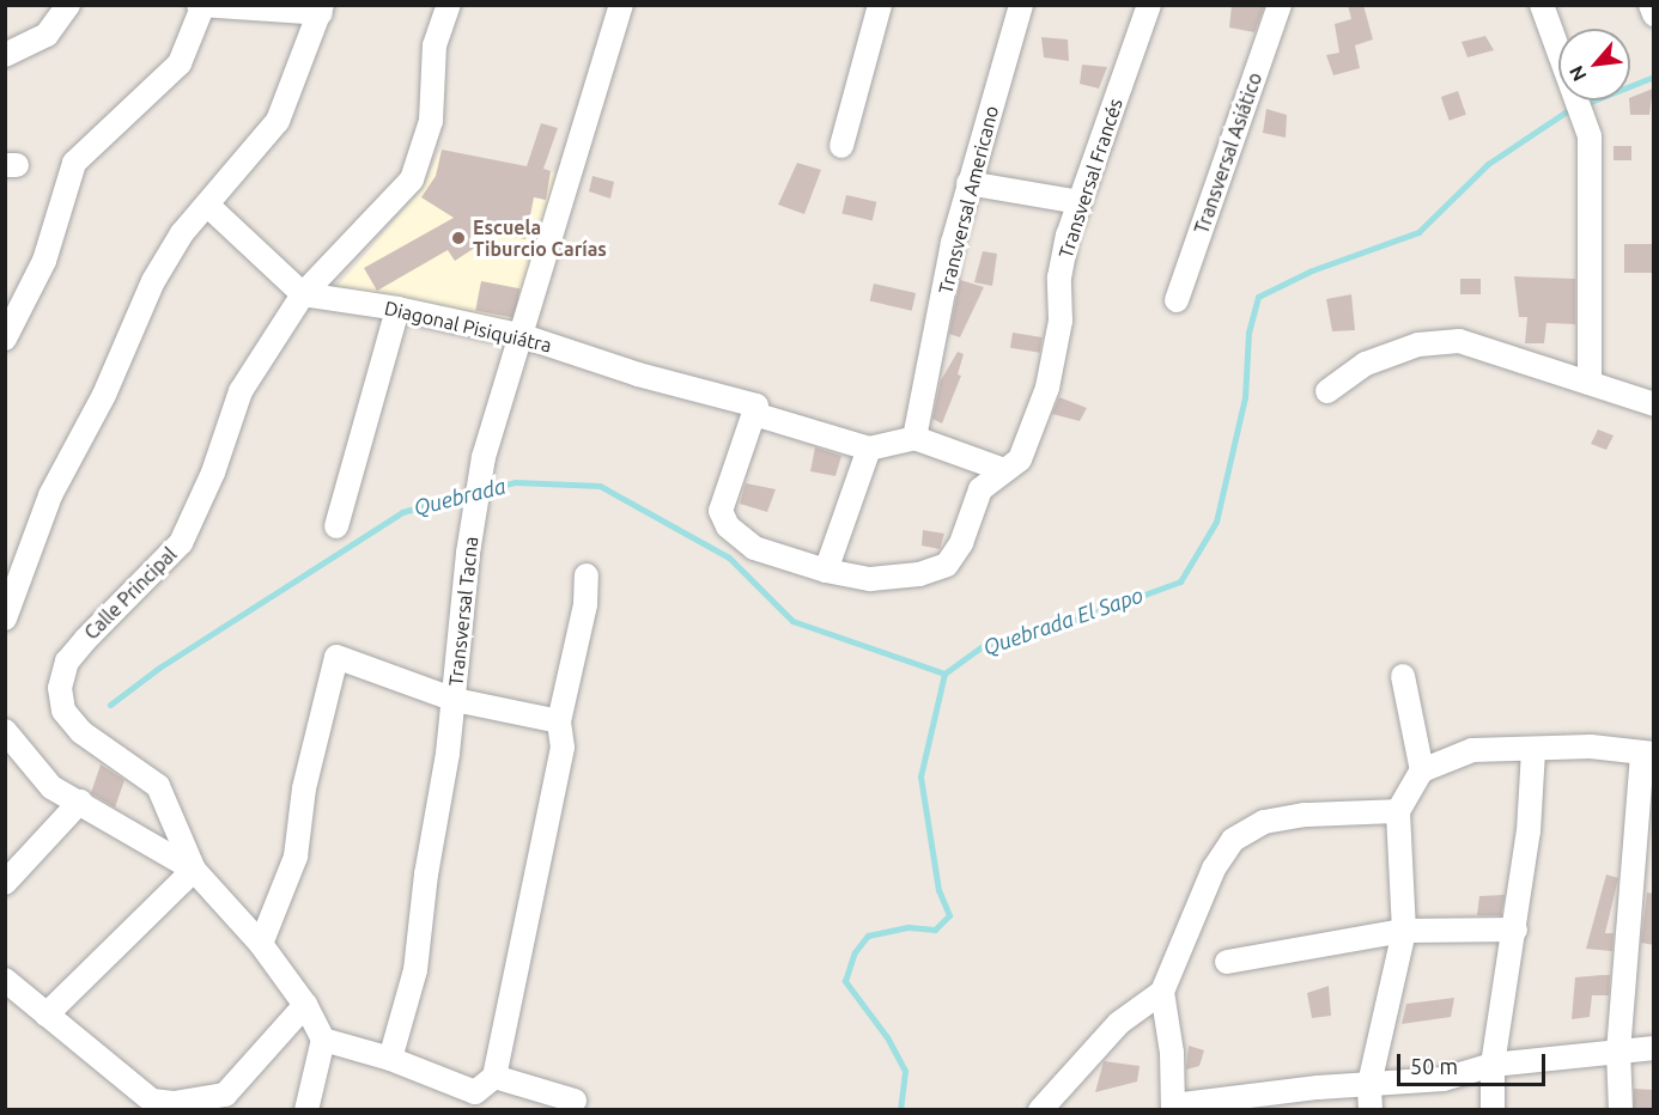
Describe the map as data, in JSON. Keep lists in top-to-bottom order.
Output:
{
  "streets": {
    "street": [
      "Transversal Asiático",
      "Transversal Francés",
      "Transversal Americano",
      "Diagonal Pisiquiátra",
      "Calle Principal",
      "Transversal Tacna"
    ]
  },
  "crossings": [
    ["Diagonal Pisiquiátra", "Calle Principal"],
    ["Diagonal Pisiquiátra", "Transversal Tacna"]
  ],
  "water": ["Quebrada", "Quebrada El Sapo"],
  "places": ["Escuela Tiburcio Carías"],
  "scale_bar": "50 m",
  "north": "bottom left"
}
